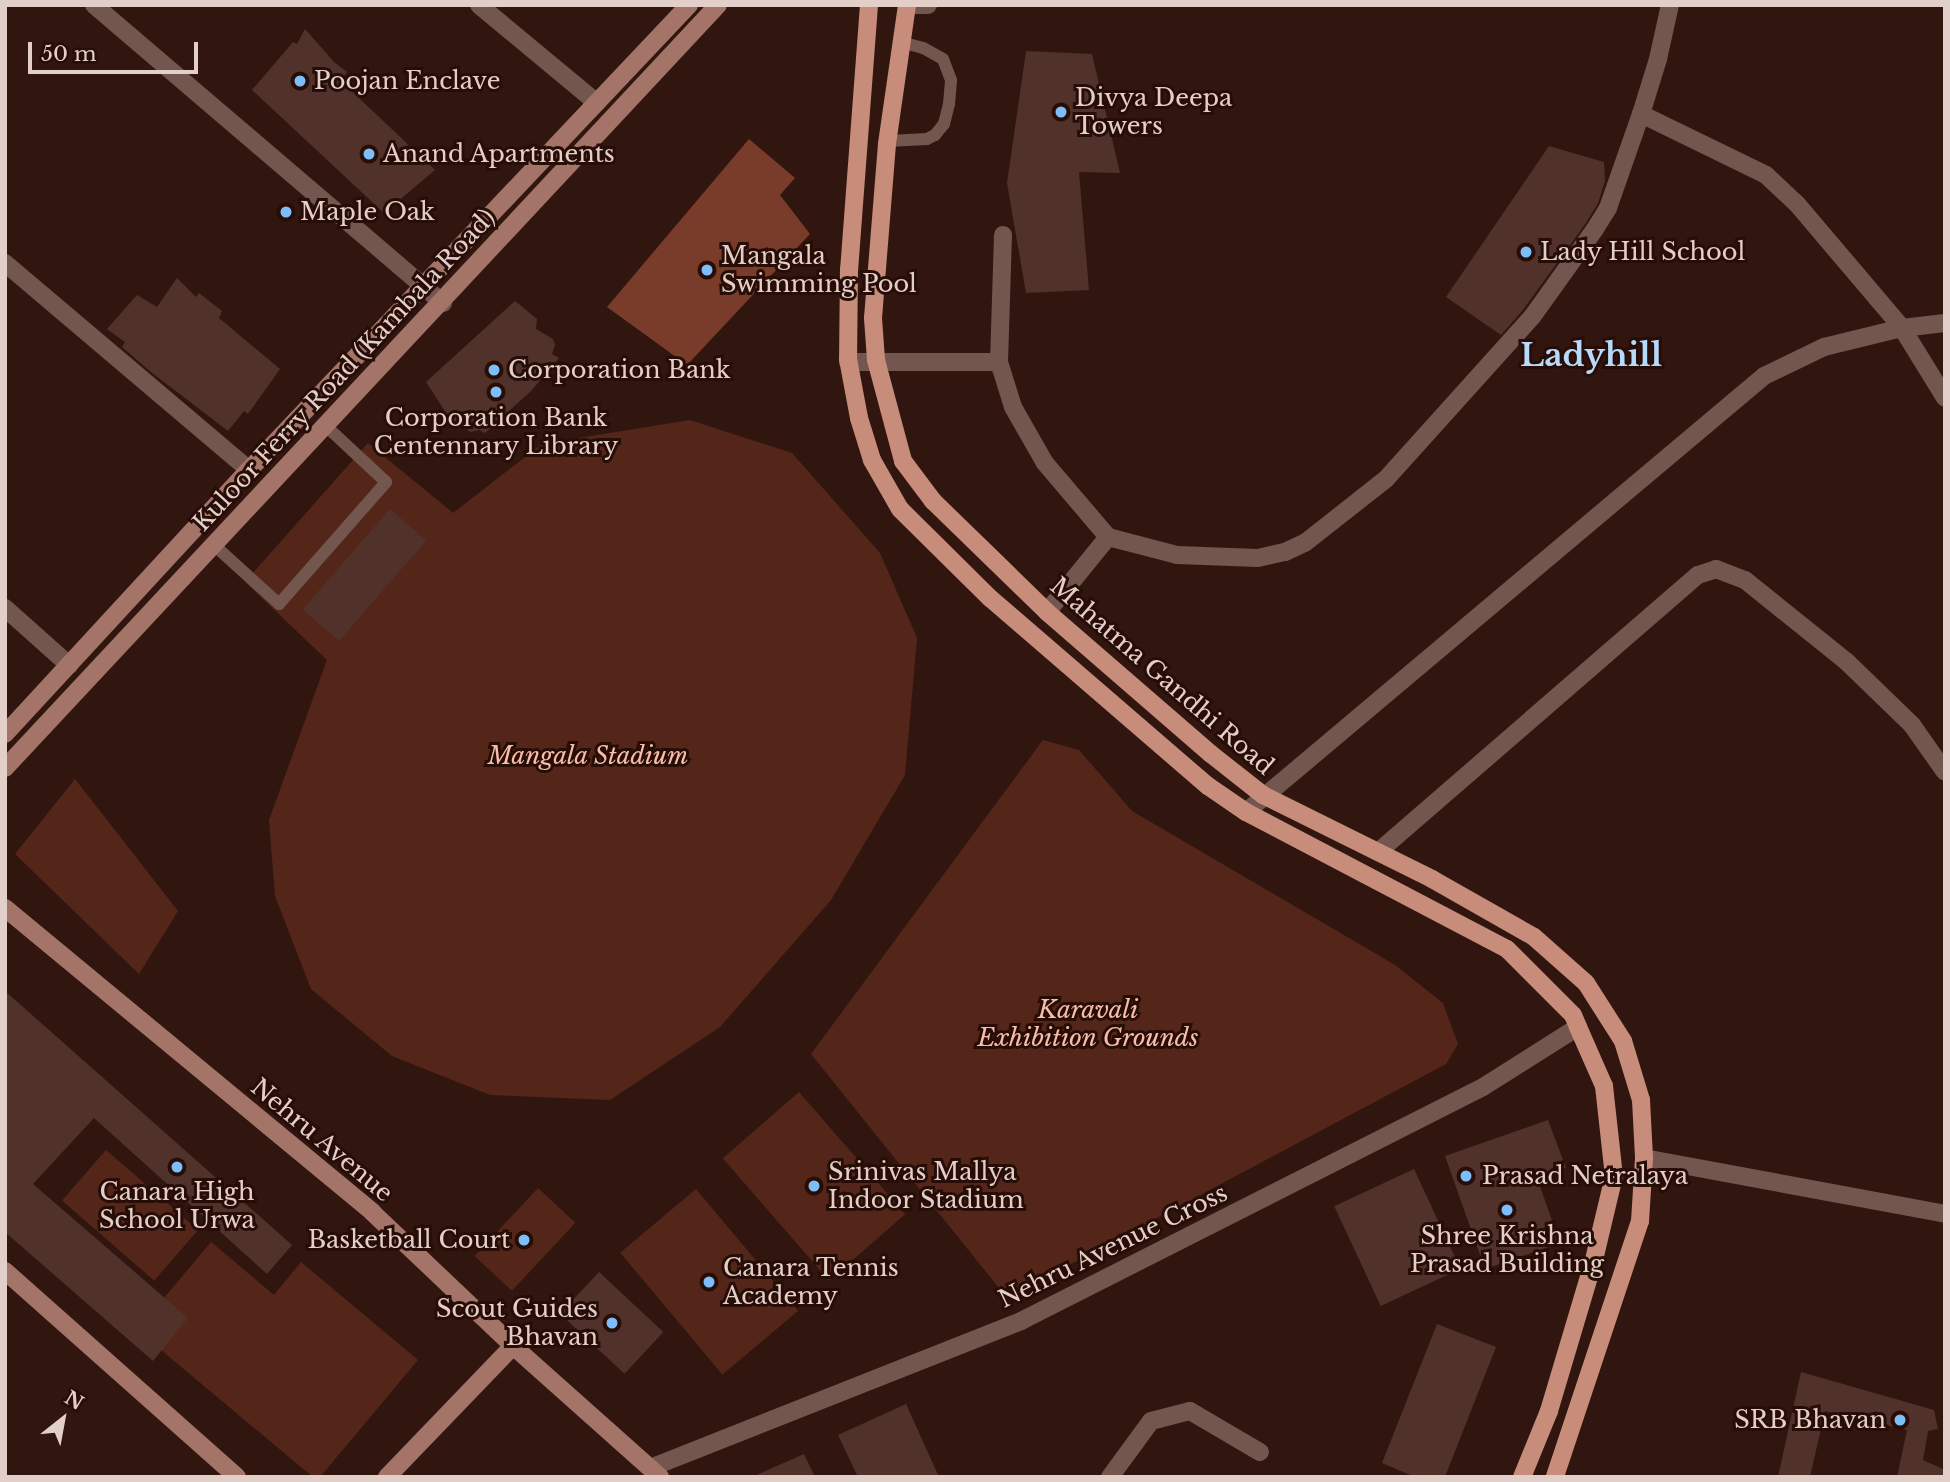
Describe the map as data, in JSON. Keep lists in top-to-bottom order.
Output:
{
  "streets": {
    "main road": ["Kuloor Ferry Road (Kambala Road)", "Mahatma Gandhi Road", "Nehru Avenue"],
    "street": ["Nehru Avenue Cross"]
  },
  "crossings": [
    ["Mahatma Gandhi Road", "Nehru Avenue Cross"],
    ["Nehru Avenue", "Nehru Avenue Cross"]
  ],
  "districts": ["Ladyhill"],
  "parks": ["Mangala Stadium", "Karavali Exhibition Grounds"],
  "places": [
    "Poojan Enclave",
    "Divya Deepa Towers",
    "Anand Apartments",
    "Maple Oak",
    "Lady Hill School",
    "Mangala Swimming Pool",
    "Corporation Bank",
    "Corporation Bank Centennary Library",
    "Canara High School Urwa",
    "Prasad Netralaya",
    "Srinivas Mallya Indoor Stadium",
    "Shree Krishna Prasad Building",
    "Basketball Court",
    "Canara Tennis Academy",
    "Scout Guides Bhavan",
    "SRB Bhavan"
  ],
  "scale_bar": "50 m",
  "north": "top right"
}
